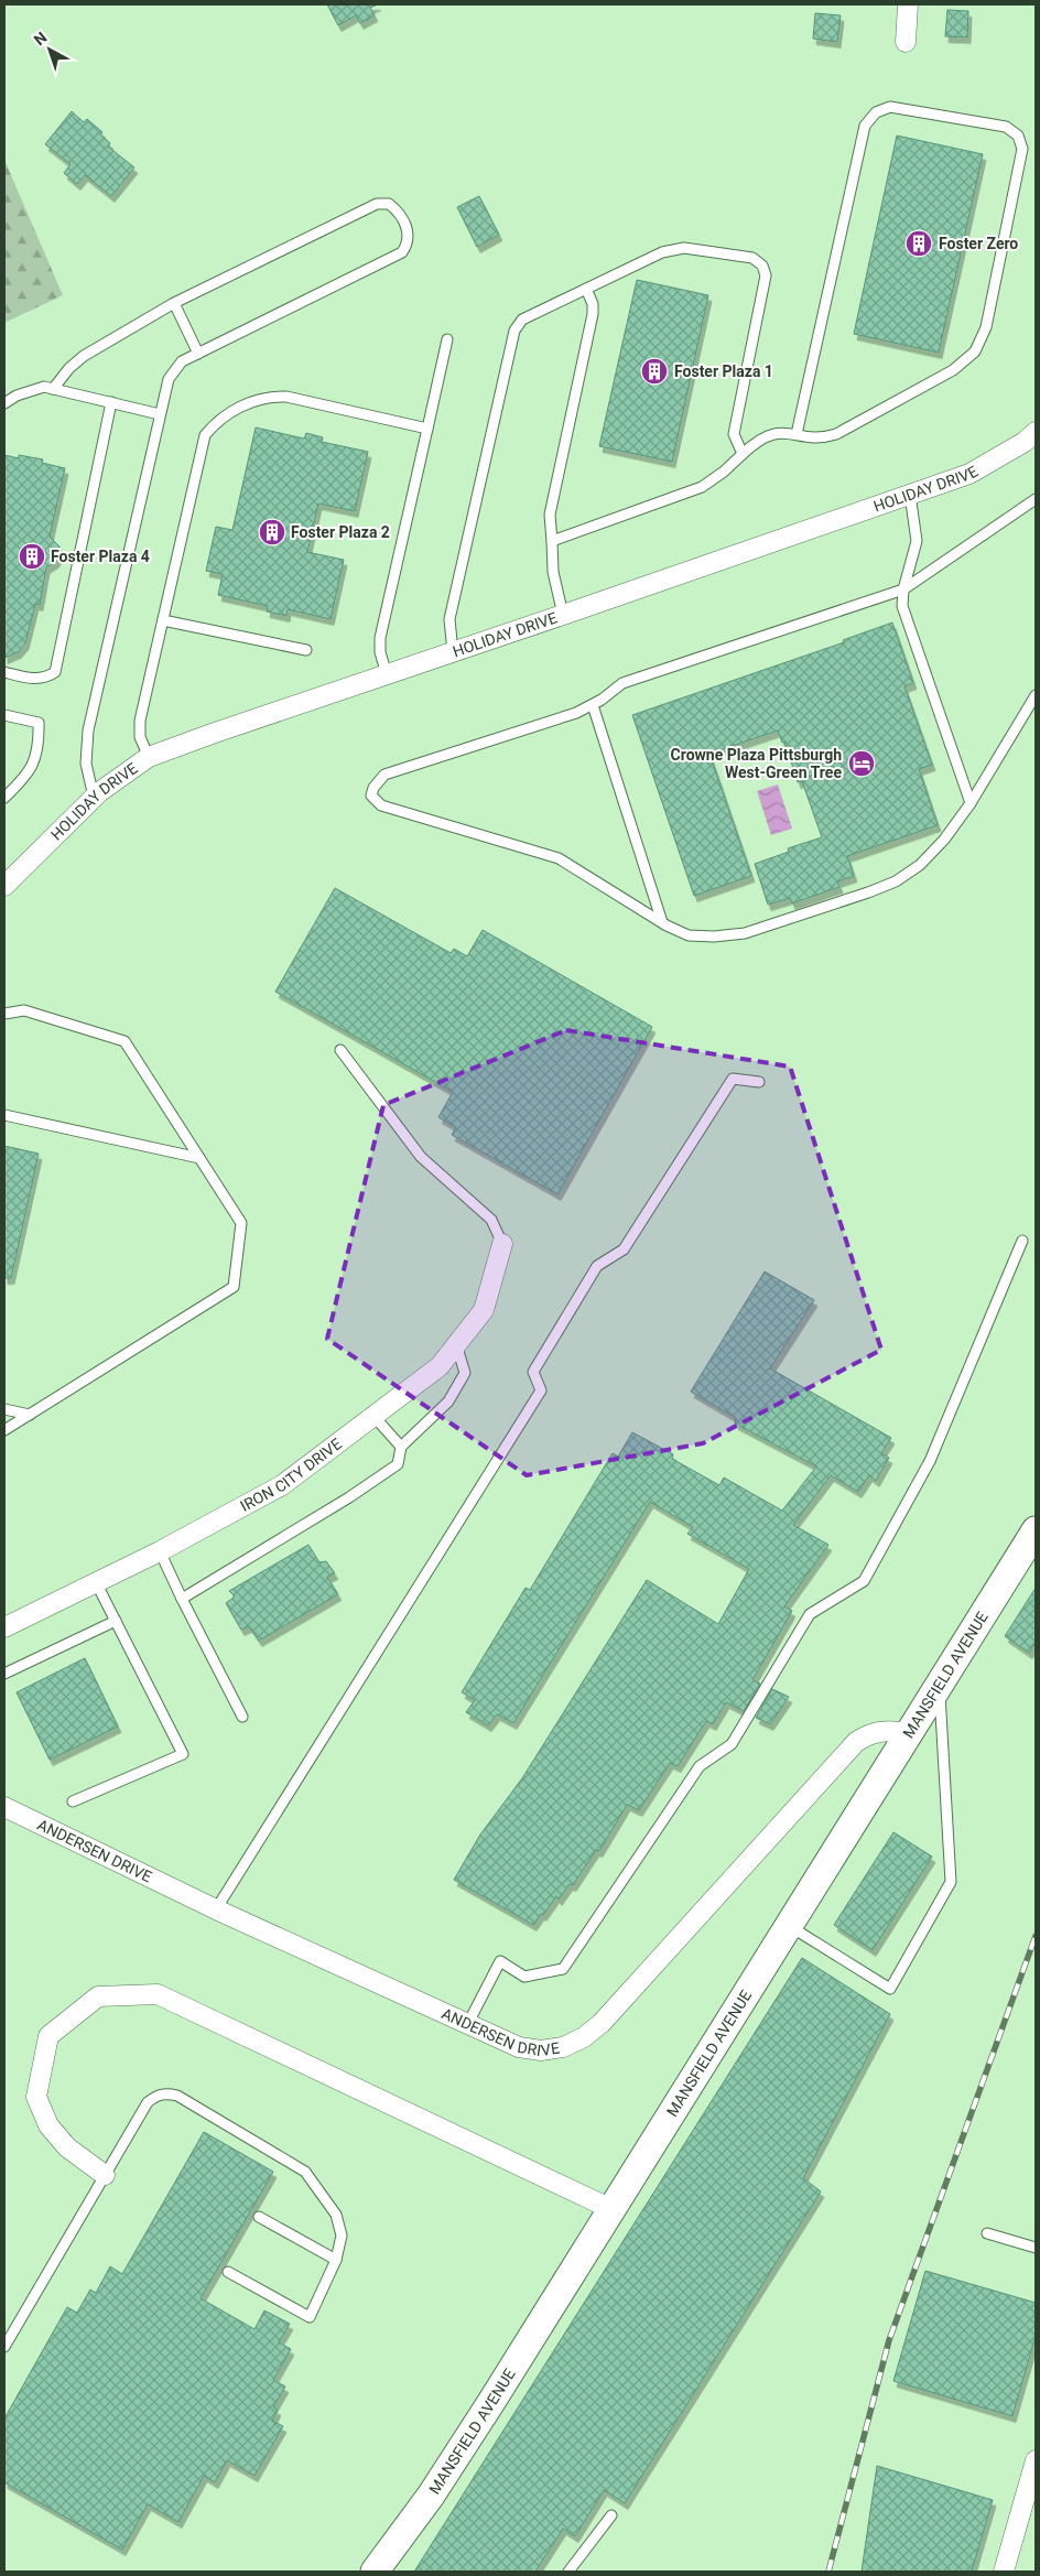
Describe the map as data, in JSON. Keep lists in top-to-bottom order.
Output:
{
  "streets": {
    "main road": ["MANSFIELD AVENUE"],
    "street": ["HOLIDAY DRIVE", "IRON CITY DRIVE", "ANDERSEN DRIVE"]
  },
  "crossings": [
    ["MANSFIELD AVENUE", "ANDERSEN DRIVE"]
  ],
  "places": {
    "building": [
      "Foster Zero",
      "Foster Plaza 1",
      "Foster Plaza 2",
      "Foster Plaza 4"
    ],
    "hotel": ["Crowne Plaza Pittsburgh West-Green Tree"]
  },
  "north": "top left"
}
